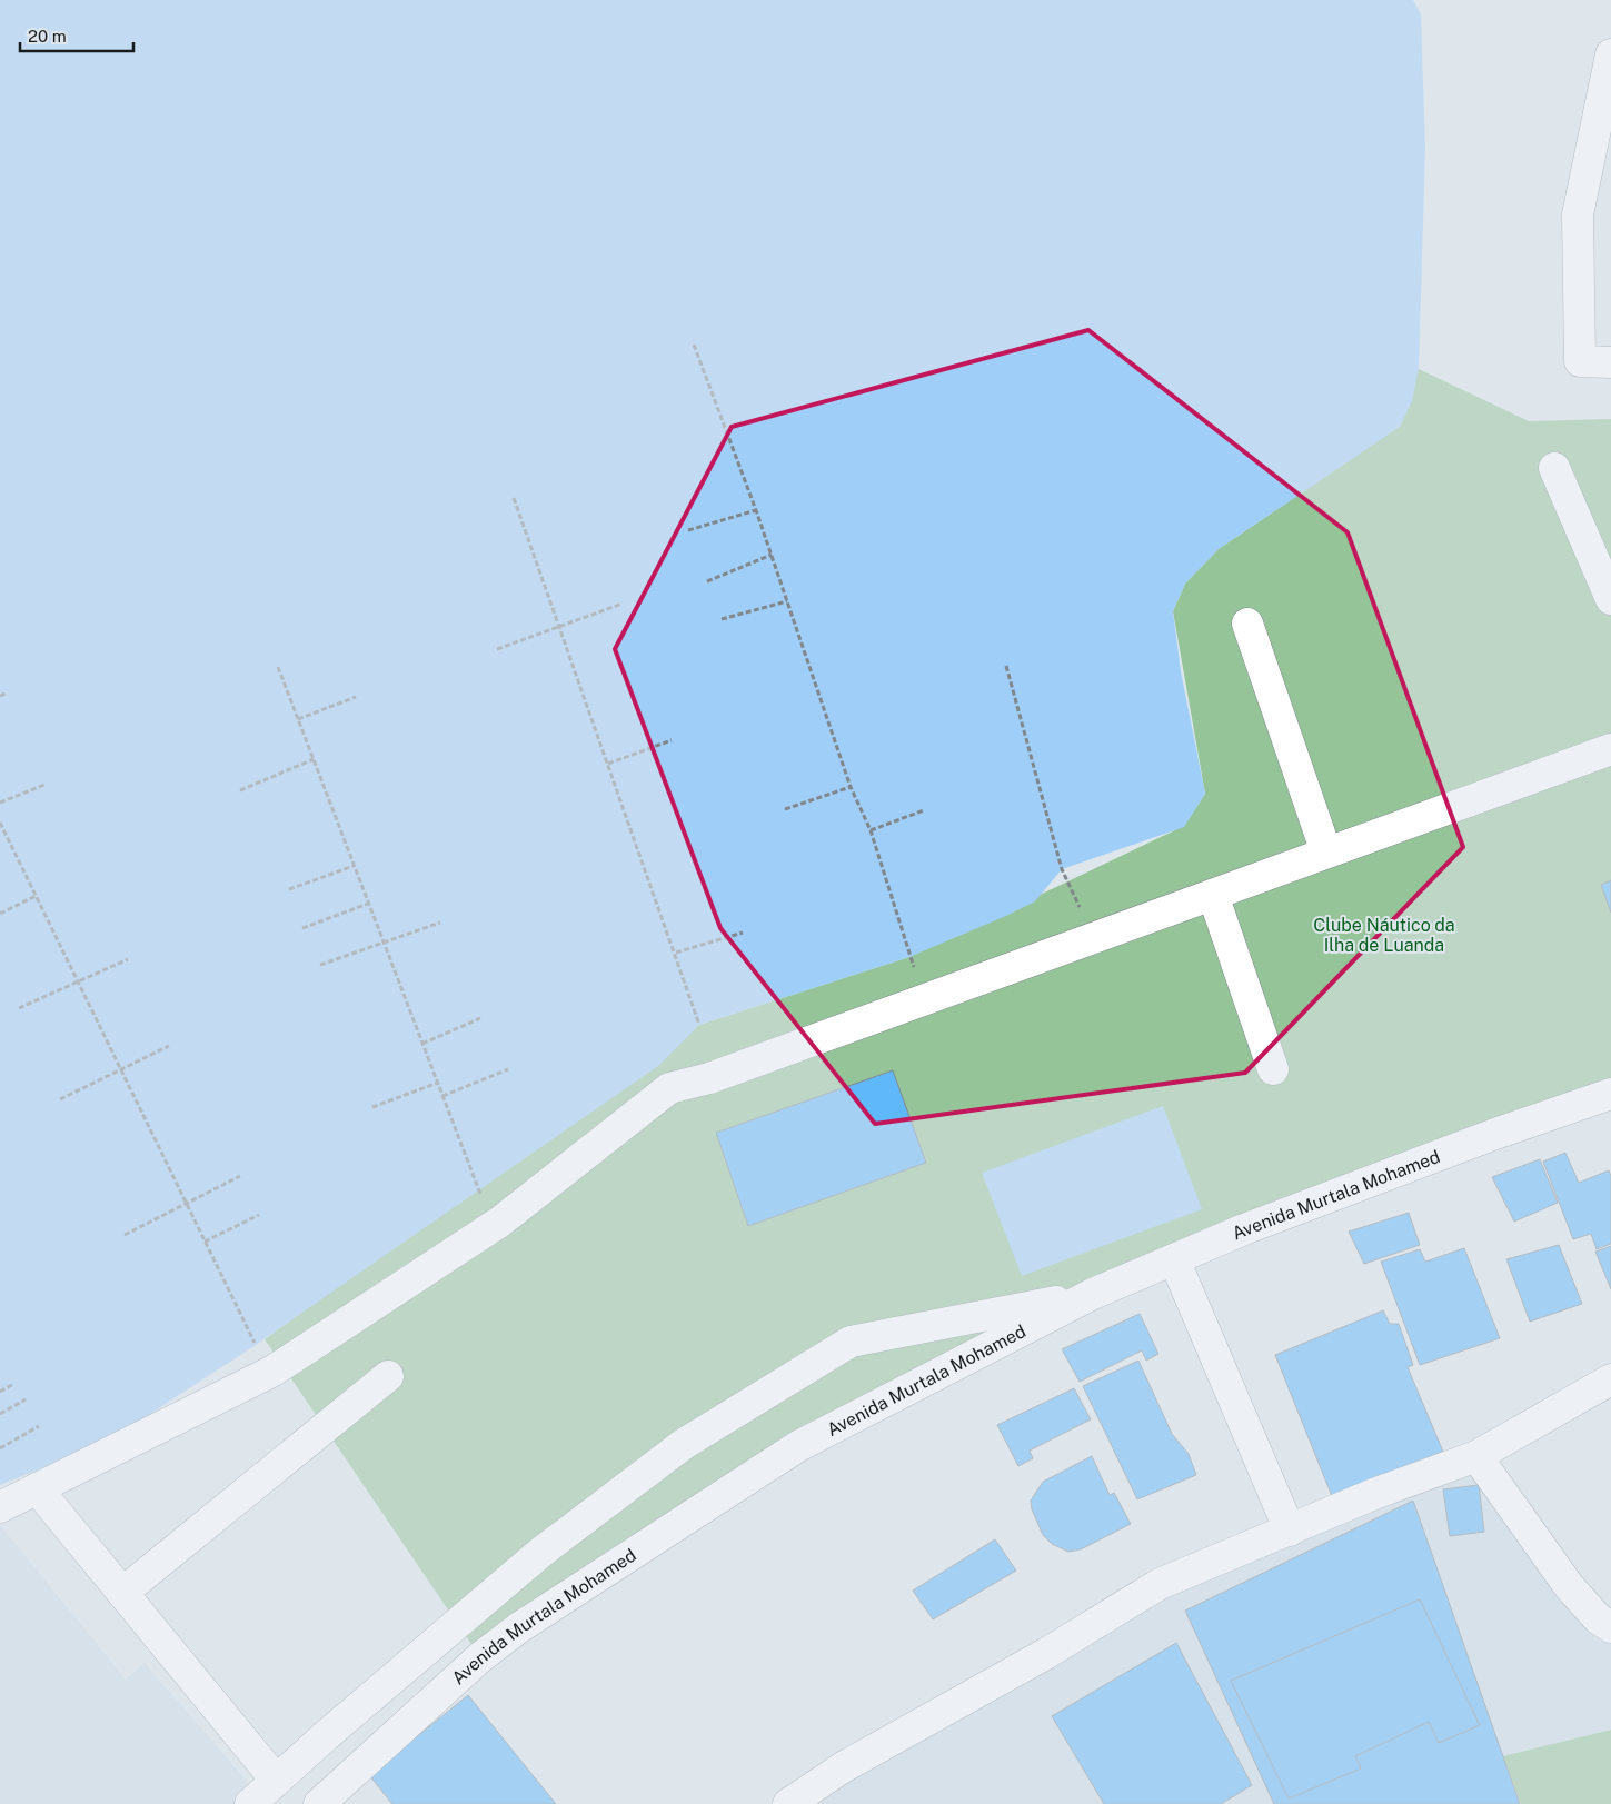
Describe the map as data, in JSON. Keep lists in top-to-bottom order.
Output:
{
  "streets": {
    "street": ["Avenida Murtala Mohamed"]
  },
  "parks": ["Clube Náutico da Ilha de Luanda"],
  "scale_bar": "20 m"
}
